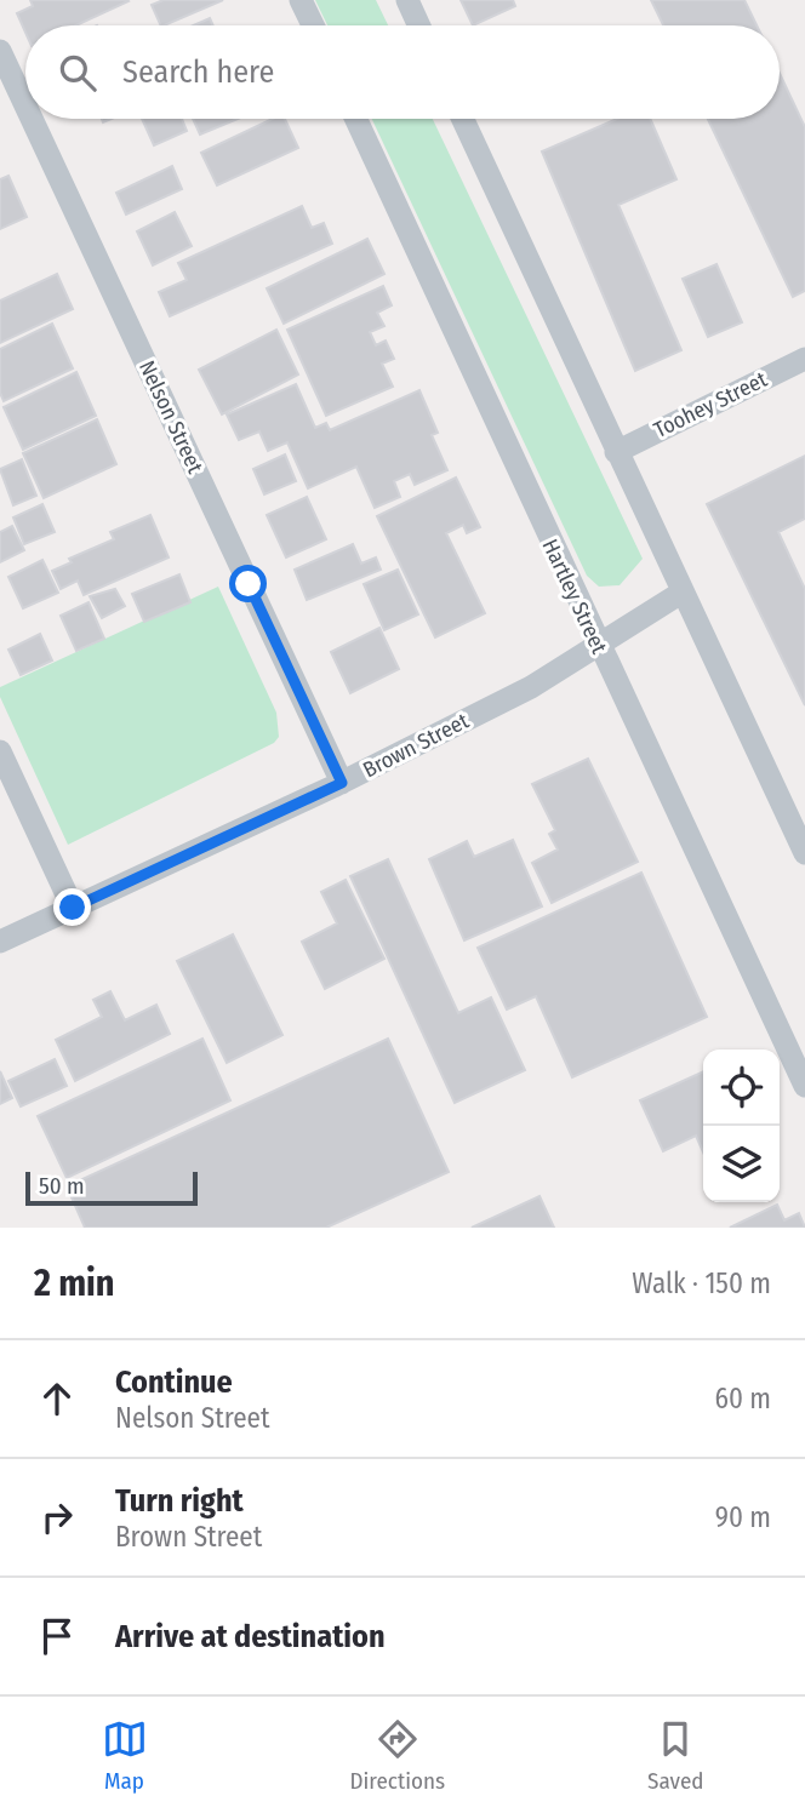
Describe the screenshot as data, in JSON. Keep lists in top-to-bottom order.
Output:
{
  "streets": {
    "street": [
      "Toohey Street",
      "Nelson Street",
      "Hartley Street",
      "Brown Street"
    ]
  },
  "crossings": [
    ["Nelson Street", "Brown Street"],
    ["Hartley Street", "Brown Street"]
  ],
  "scale_bar": "50 m",
  "page": {
    "search": "Search here",
    "scale": "50 m",
    "heading": ["2 min", "Walk · 150 m"],
    "list": [
      ["Continue", "Nelson Street", "60 m"],
      ["Turn right", "Brown Street", "90 m"],
      "Arrive at destination"
    ],
    "nav": ["Map", "Directions", "Saved"]
  }
}
